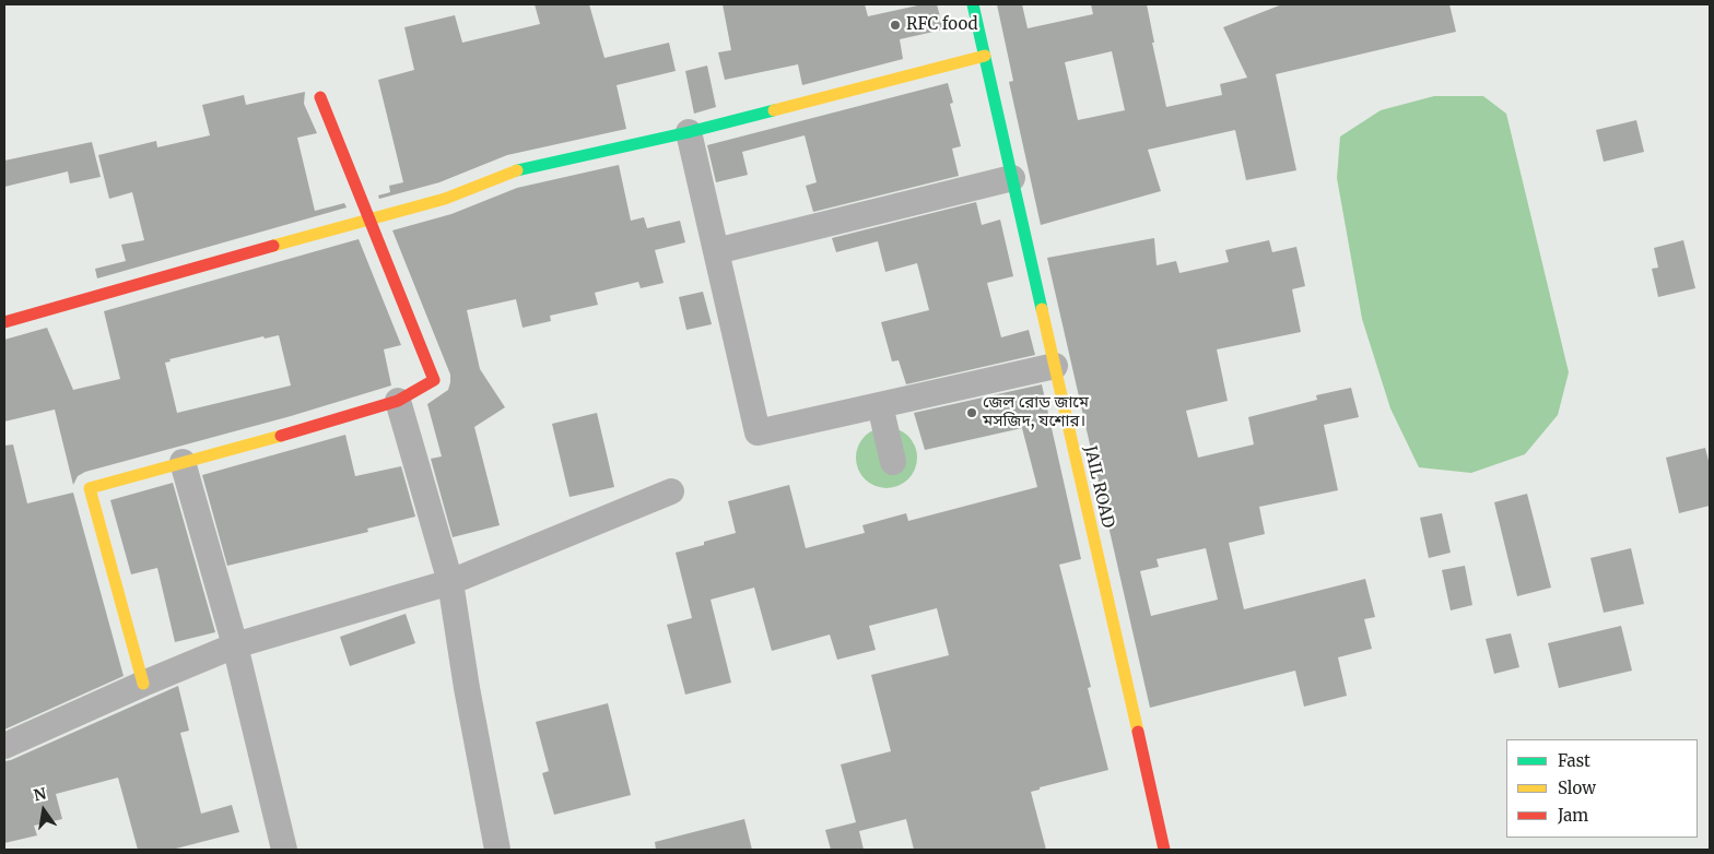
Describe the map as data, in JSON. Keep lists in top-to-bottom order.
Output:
{
  "streets": {
    "main road": ["JAIL ROAD"]
  },
  "places": ["RFC food", "জেল রোড জামে মসজিদ, যশোর।"],
  "legend": ["Fast", "Slow", "Jam"],
  "north": "top"
}
